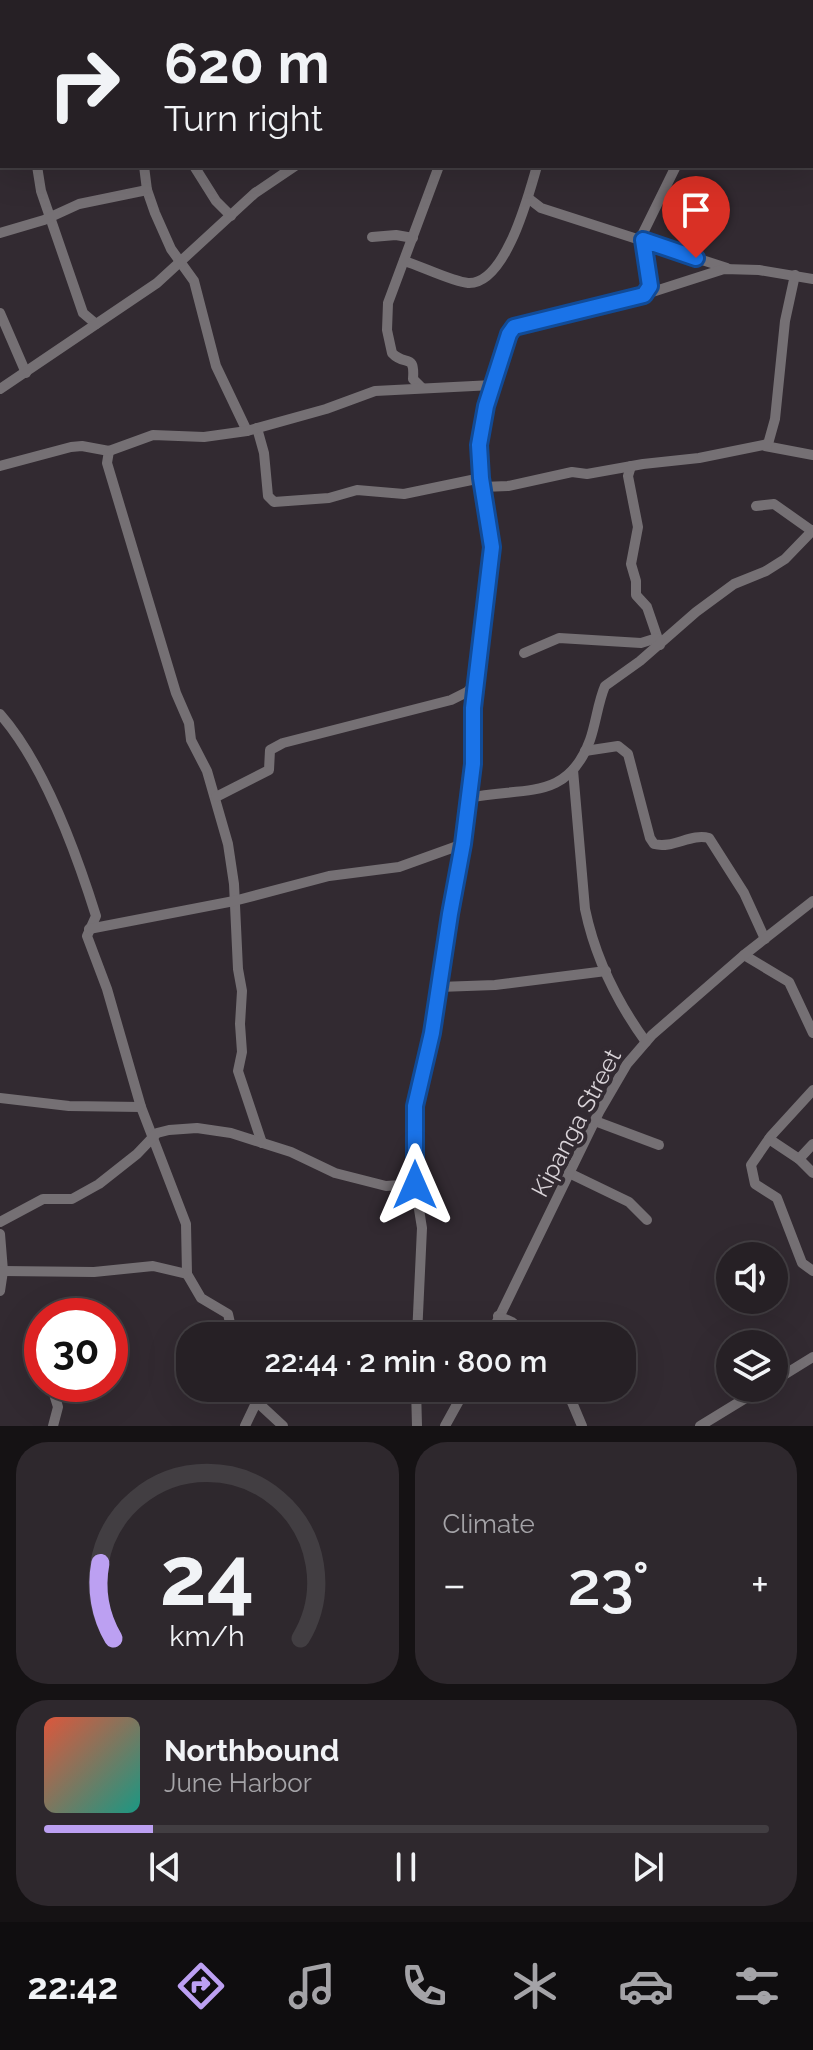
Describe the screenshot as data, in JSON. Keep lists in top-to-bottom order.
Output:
{
  "streets": {
    "street": ["Kipanga Street"]
  },
  "page": {
    "turn": ["620 m", "Turn right"],
    "limit": "30",
    "trip": "22:44 · 2 min · 800 m",
    "tile": "Climate",
    "heat": ["−", "23°", "+"],
    "song": ["Northbound", "June Harbor"],
    "tabs": "22:42",
    "gauge": ["24", "km/h"]
  }
}
